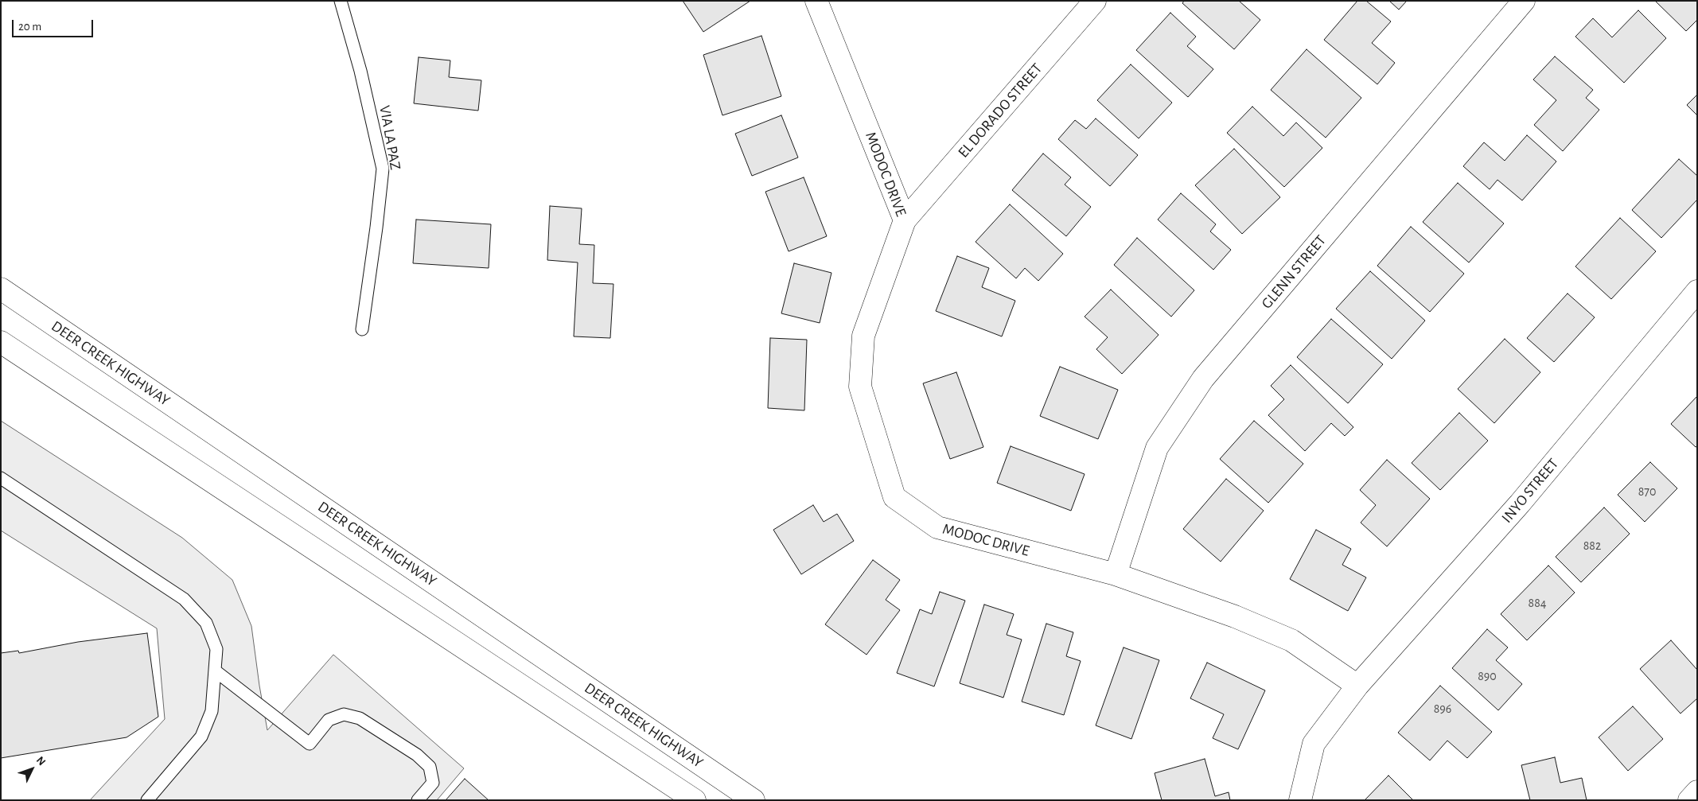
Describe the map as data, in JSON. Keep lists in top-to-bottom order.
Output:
{
  "streets": {
    "street": [
      "EL DORADO STREET",
      "MODOC DRIVE",
      "GLENN STREET",
      "DEER CREEK HIGHWAY",
      "INYO STREET"
    ],
    "lane": ["VIA LA PAZ"]
  },
  "crossings": [
    ["EL DORADO STREET", "MODOC DRIVE"],
    ["MODOC DRIVE", "GLENN STREET"],
    ["MODOC DRIVE", "INYO STREET"]
  ],
  "house_numbers": [
    "870",
    "882",
    "884",
    "890",
    "896"
  ],
  "scale_bar": "20 m",
  "north": "top right"
}
